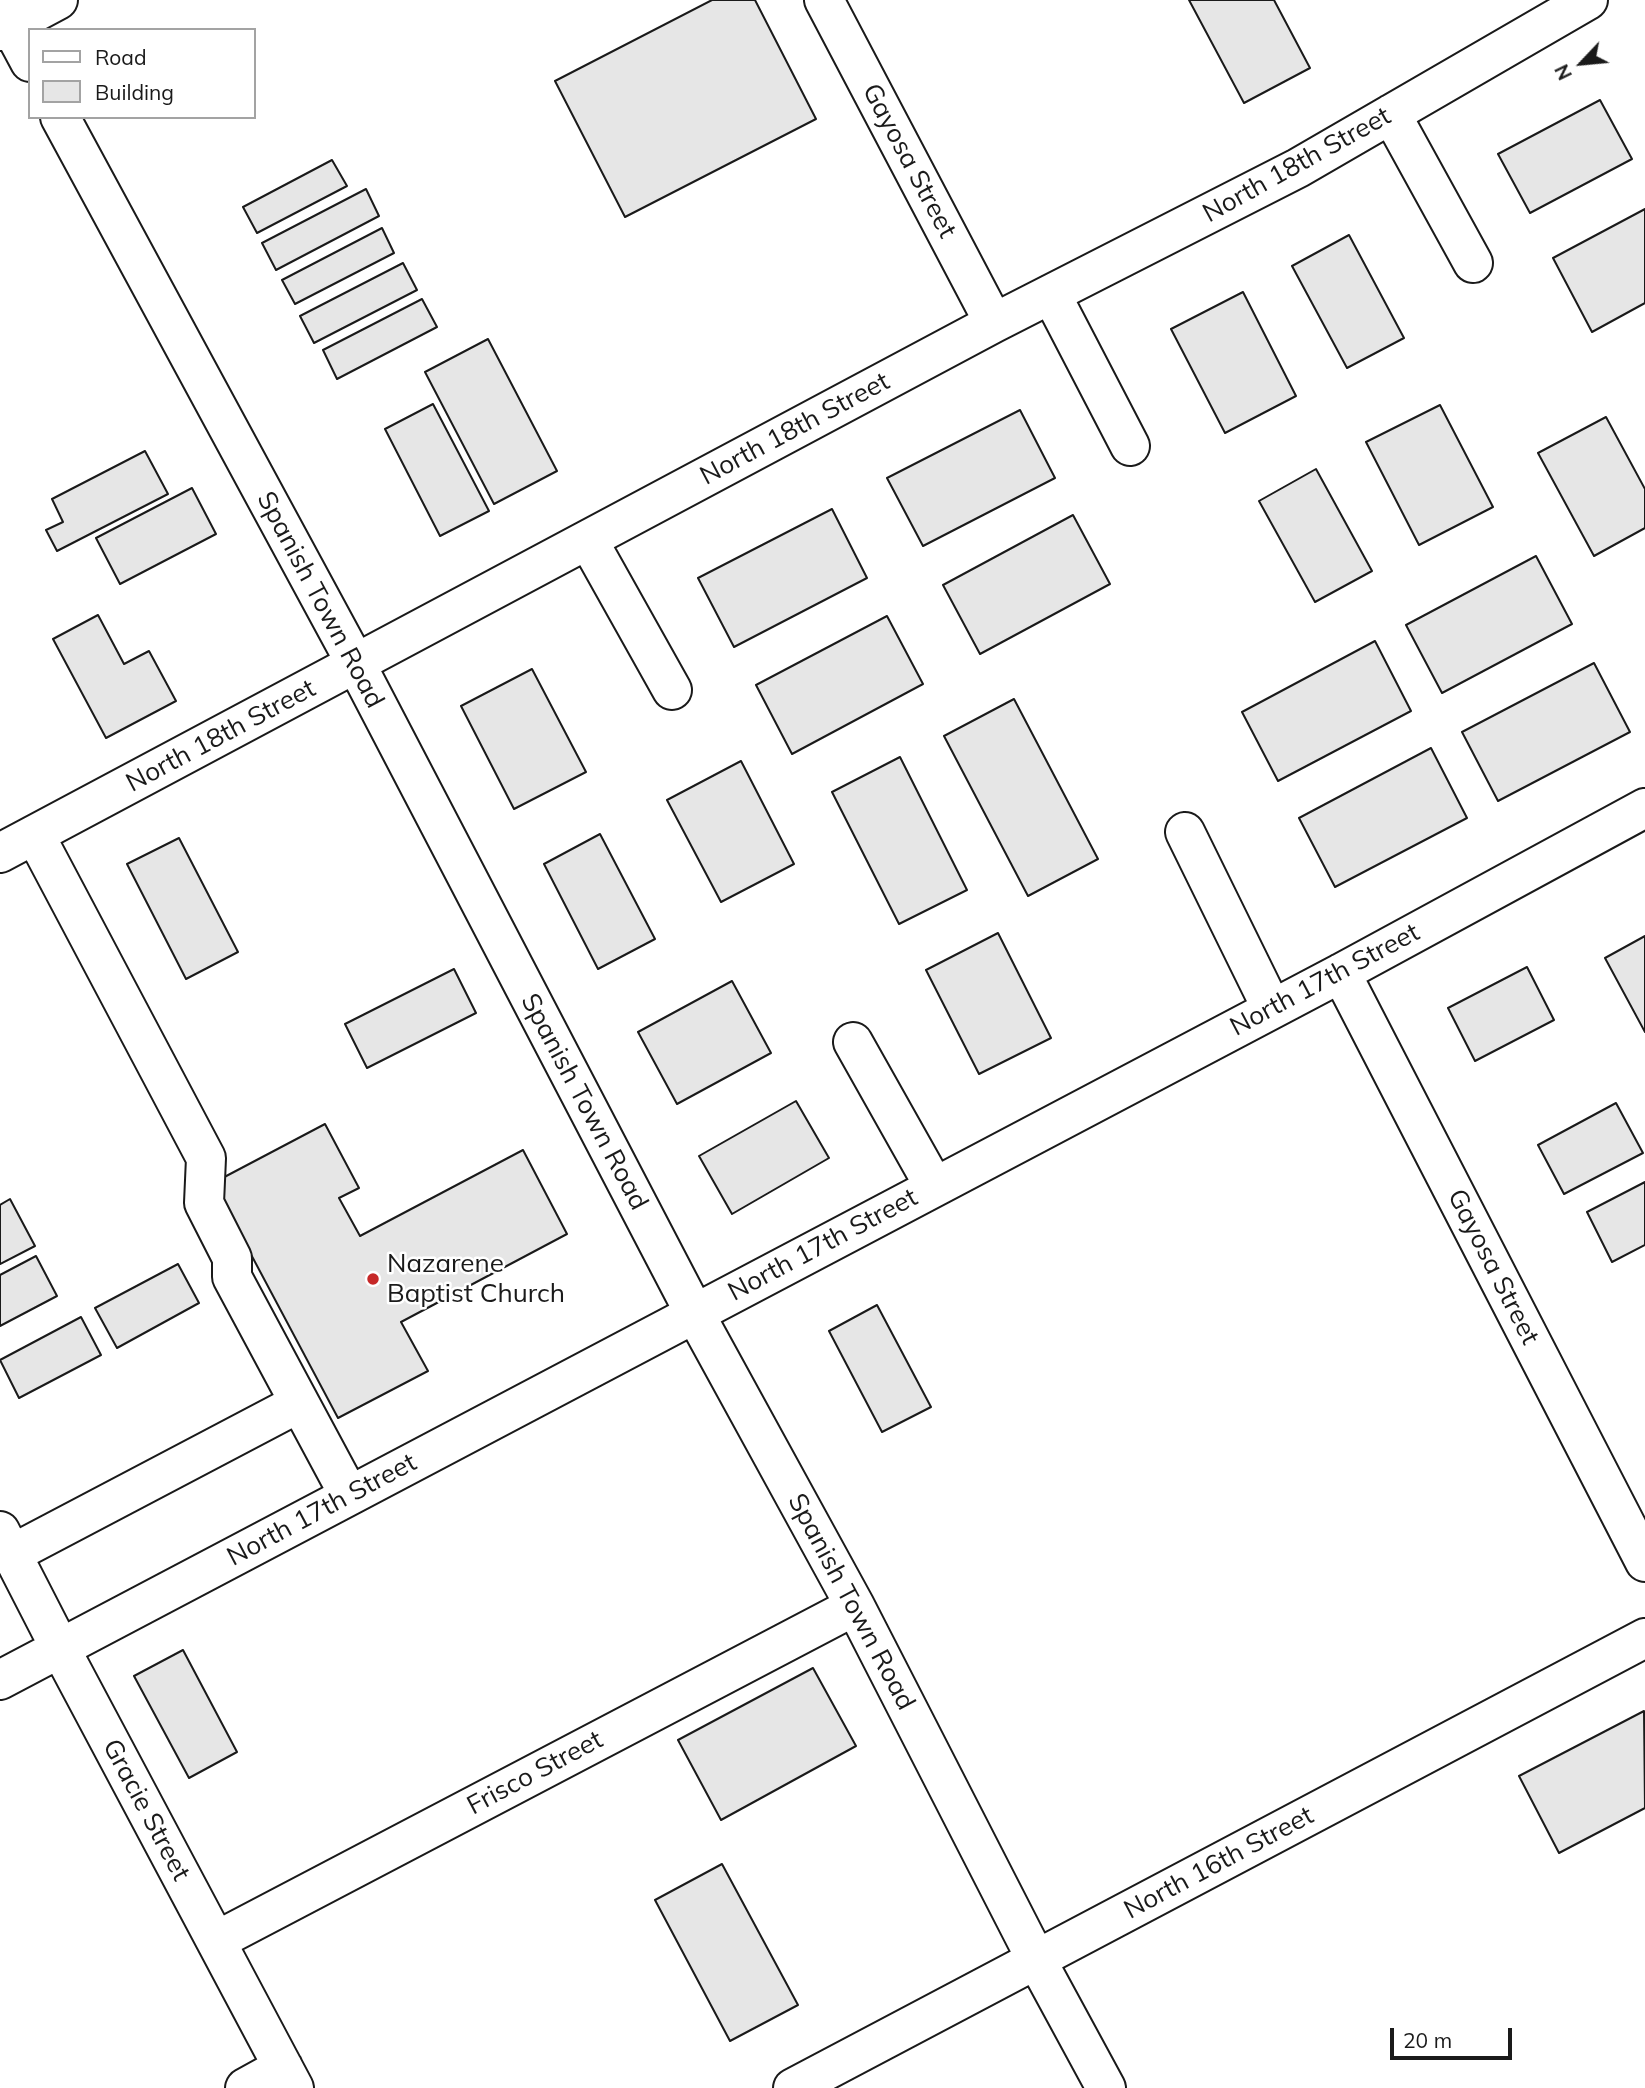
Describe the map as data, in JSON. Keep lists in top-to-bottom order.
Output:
{
  "streets": {
    "street": [
      "Gayosa Street",
      "North 18th Street",
      "Spanish Town Road",
      "North 17th Street",
      "Frisco Street",
      "Gracie Street",
      "North 16th Street"
    ]
  },
  "crossings": [
    ["Gayosa Street", "North 18th Street"],
    ["Gayosa Street", "North 17th Street"],
    ["North 18th Street", "Spanish Town Road"],
    ["Spanish Town Road", "North 17th Street"],
    ["Spanish Town Road", "Frisco Street"],
    ["Spanish Town Road", "North 16th Street"],
    ["North 17th Street", "Gracie Street"],
    ["Frisco Street", "Gracie Street"]
  ],
  "places": ["Nazarene Baptist Church"],
  "legend": ["Road", "Building"],
  "scale_bar": "20 m",
  "north": "bottom left"
}
